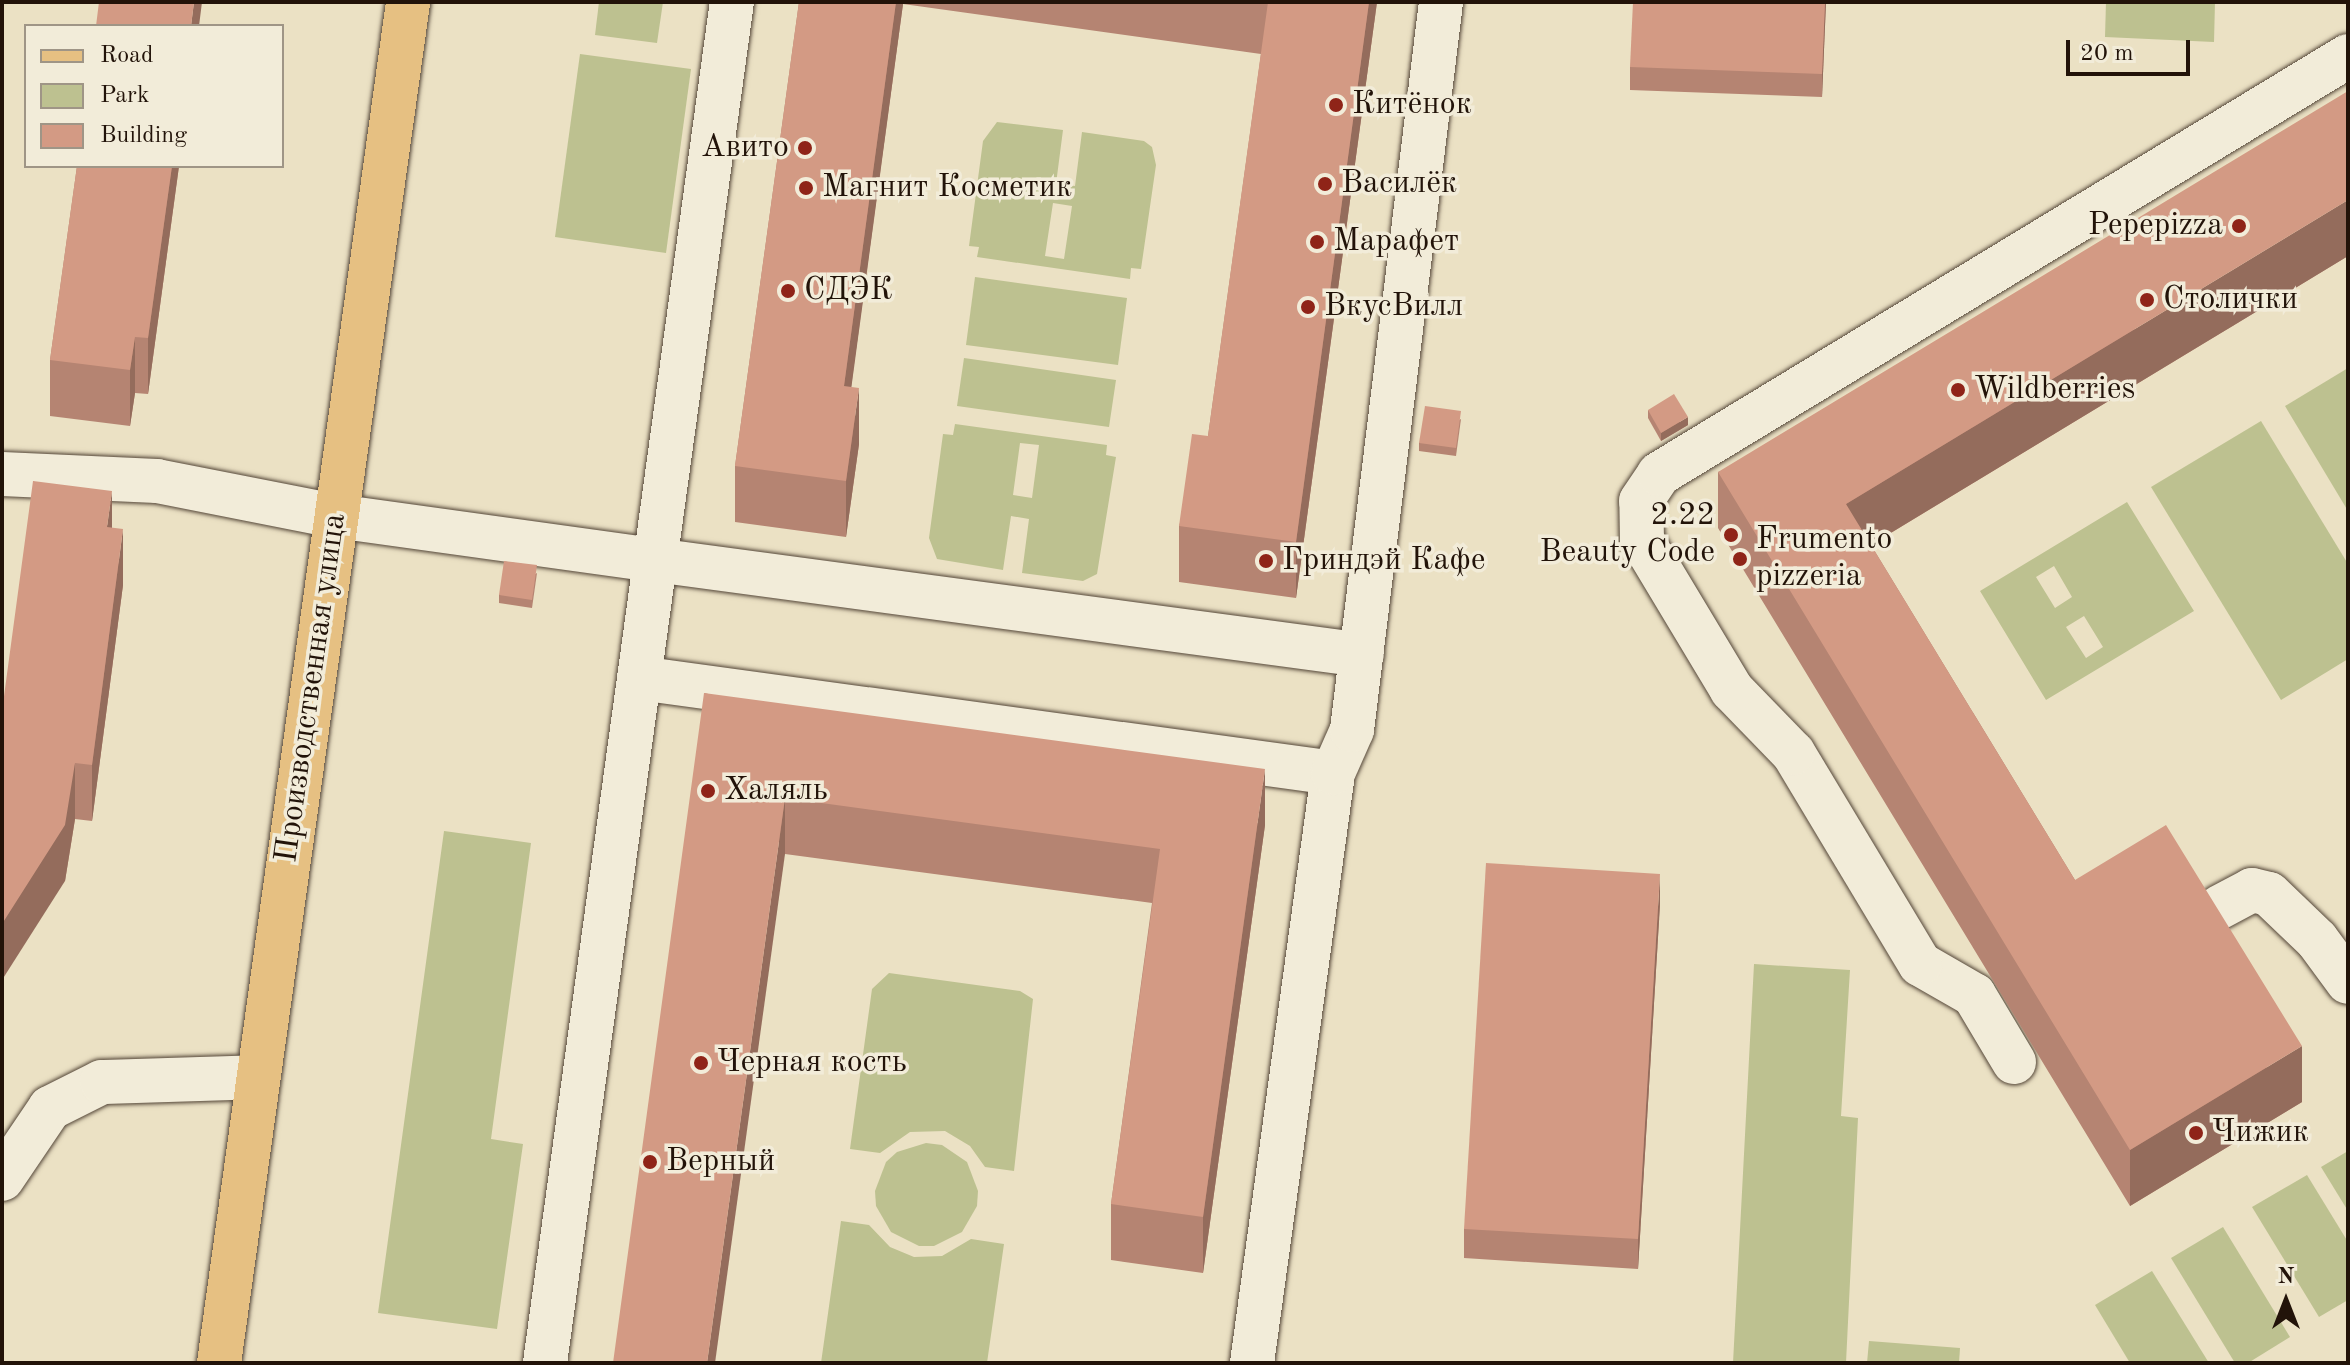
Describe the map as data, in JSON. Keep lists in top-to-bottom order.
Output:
{
  "streets": {
    "main road": ["Производственная улица"]
  },
  "places": [
    "Китёнок",
    "Авито",
    "Василёк",
    "Магнит Косметик",
    "Pepepizza",
    "Марафет",
    "СДЭК",
    "Столички",
    "ВкусВилл",
    "Wildberries",
    "2.22 Beauty Code",
    "Frumento pizzeria",
    "Гриндэй Кафе",
    "Халяль",
    "Черная кость",
    "Чижик",
    "Верный"
  ],
  "legend": ["Road", "Park", "Building"],
  "scale_bar": "20 m",
  "north": "top"
}
